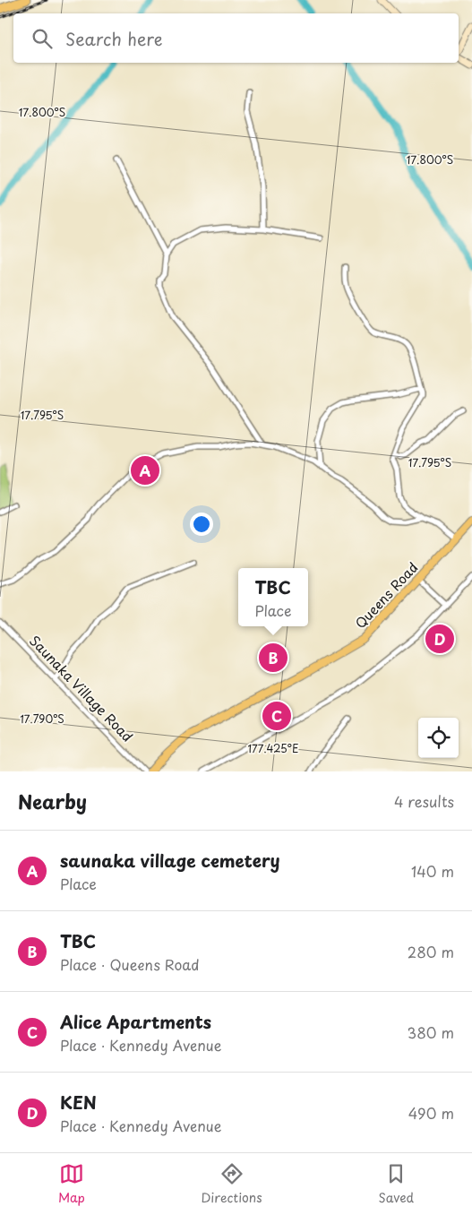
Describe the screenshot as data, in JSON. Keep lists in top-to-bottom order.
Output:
{
  "streets": {
    "main road": ["Queens Road"],
    "street": ["Saunaka Village Road"]
  },
  "page": {
    "search": "Search here",
    "pins": [
      "A",
      "D",
      "B",
      "C"
    ],
    "popup": ["TBC", "Place"],
    "heading": ["Nearby", "4 results"],
    "list": [
      {
        "mark": "A",
        "name": "saunaka village cemetery",
        "note": "Place",
        "value": "140 m"
      },
      {
        "mark": "B",
        "name": "TBC",
        "note": "Place · Queens Road",
        "value": "280 m"
      },
      {
        "mark": "C",
        "name": "Alice Apartments",
        "note": "Place · Kennedy Avenue",
        "value": "380 m"
      },
      {
        "mark": "D",
        "name": "KEN",
        "note": "Place · Kennedy Avenue",
        "value": "490 m"
      }
    ],
    "nav": ["Map", "Directions", "Saved"]
  },
  "coordinates": [
    "17.800°S",
    "17.795°S",
    "17.790°S",
    "177.425°E"
  ]
}
